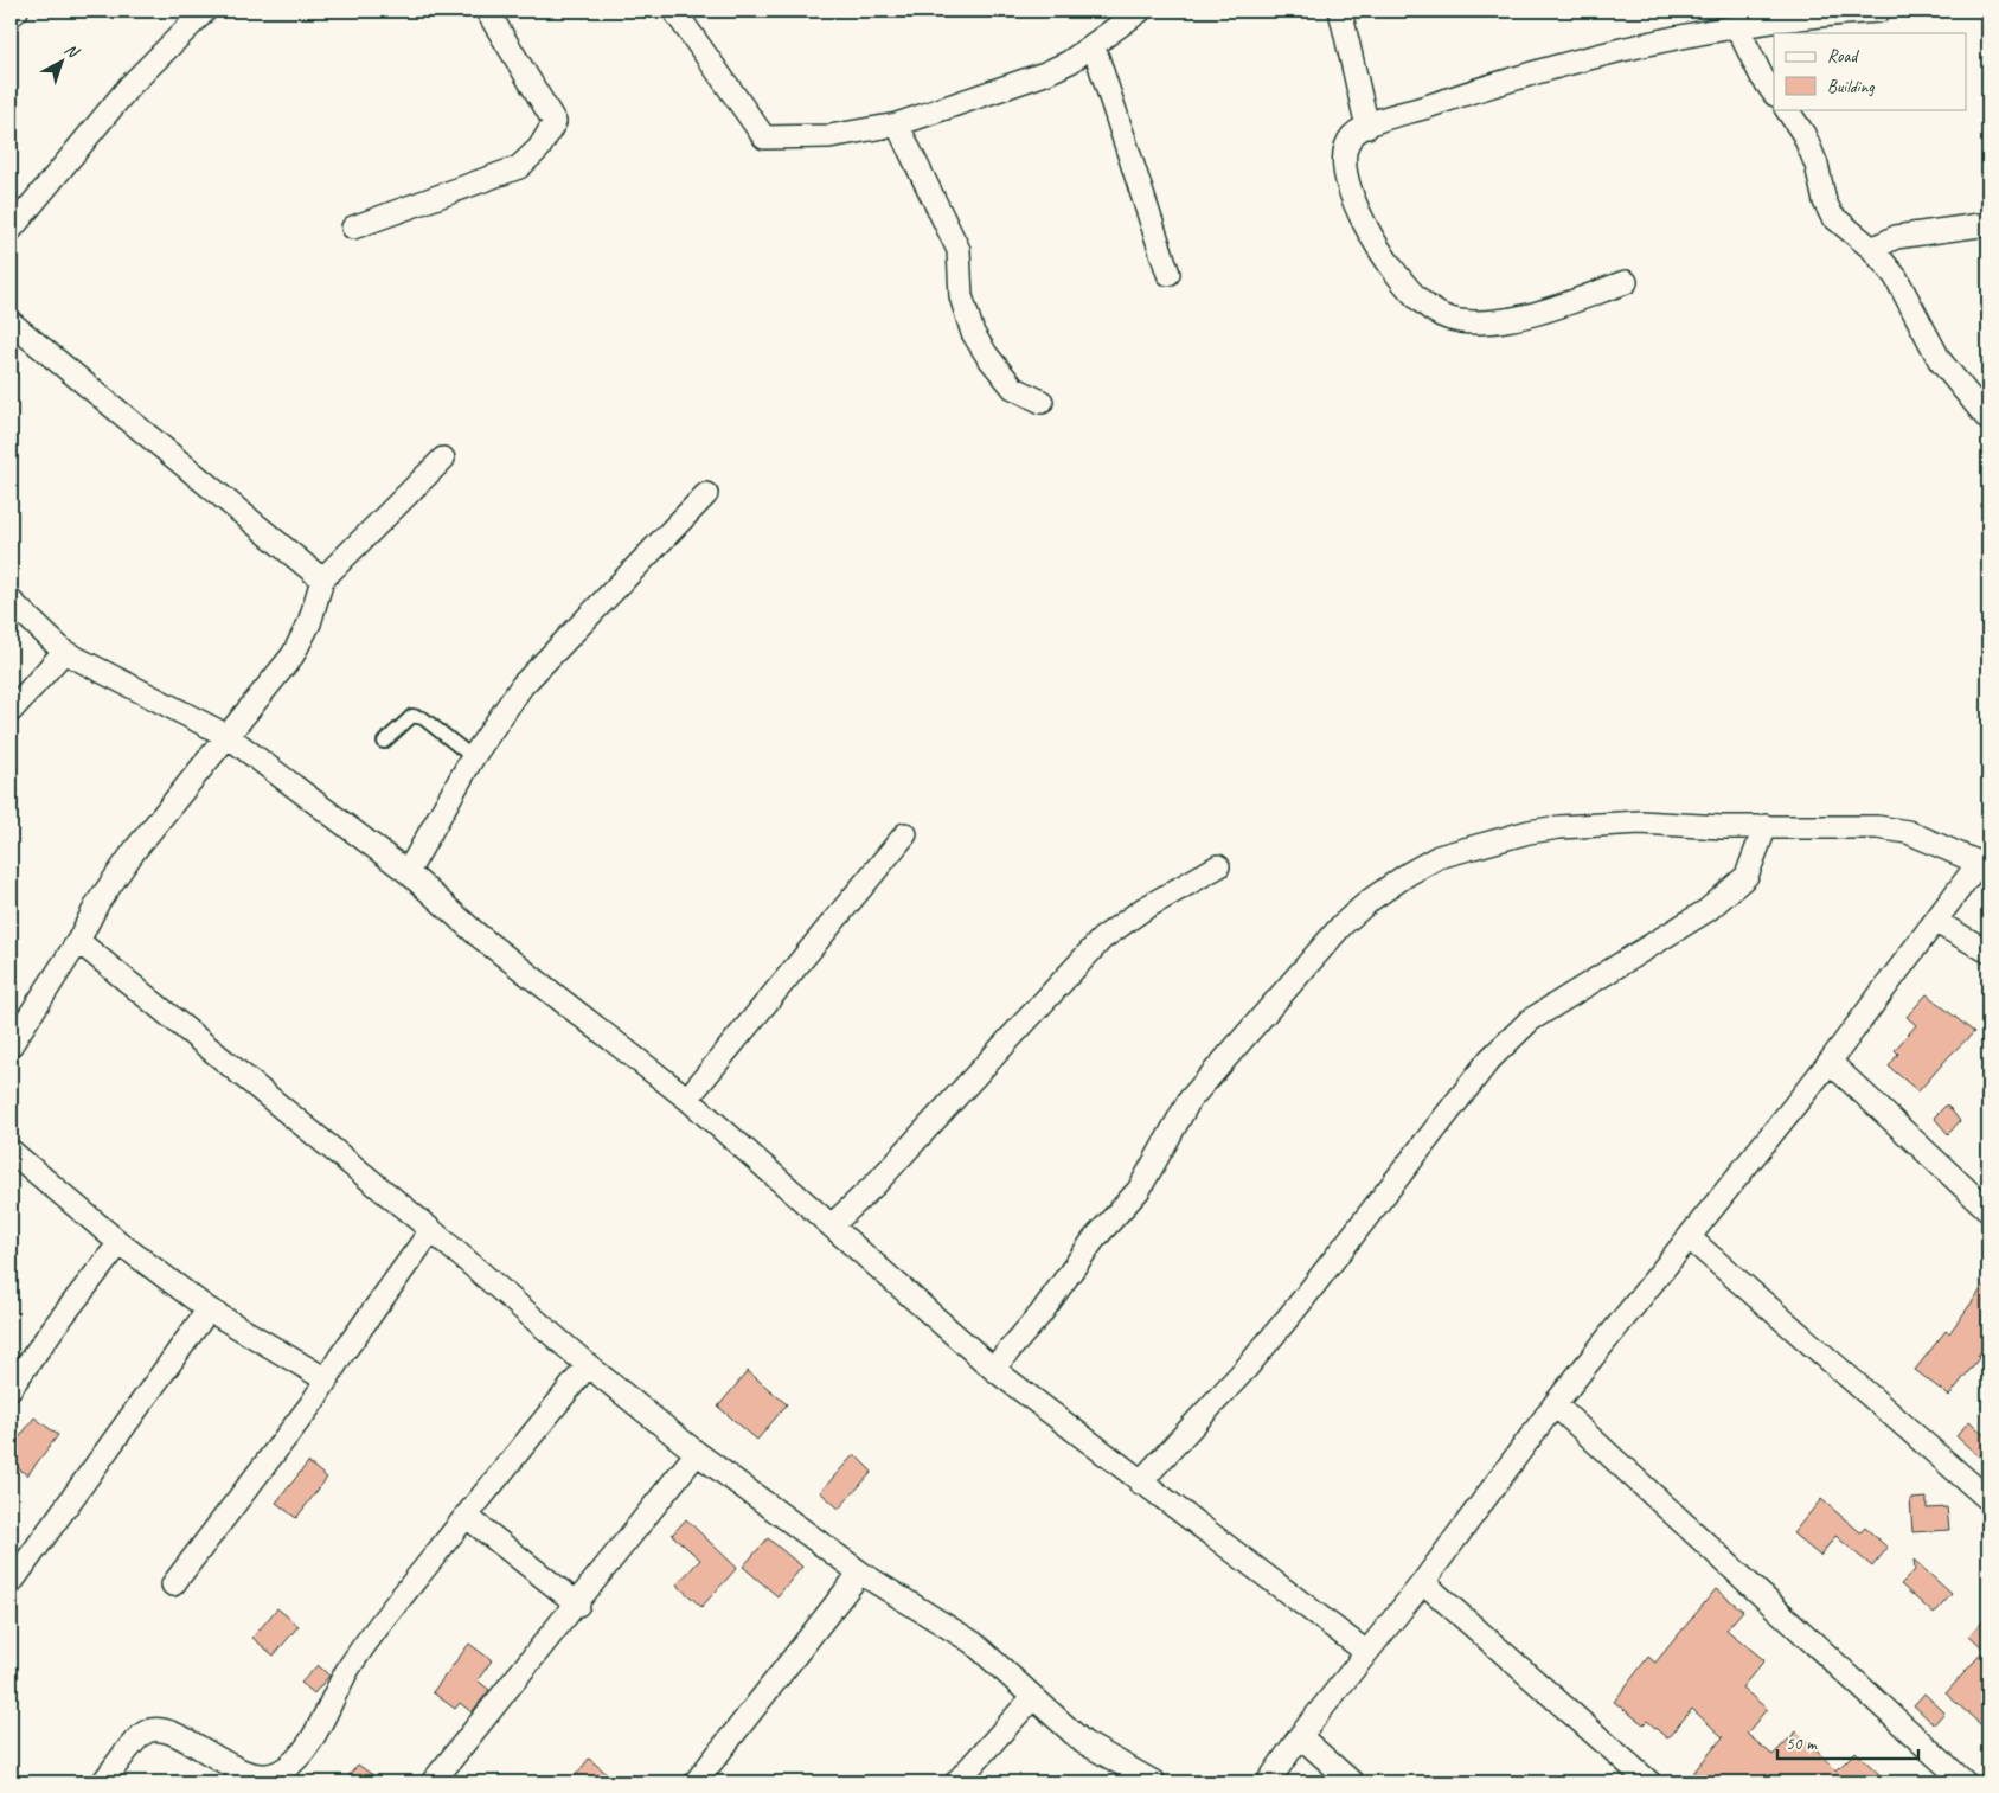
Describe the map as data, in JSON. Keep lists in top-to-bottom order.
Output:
{
  "legend": ["Road", "Building"],
  "scale_bar": "50 m",
  "north": "top right"
}
